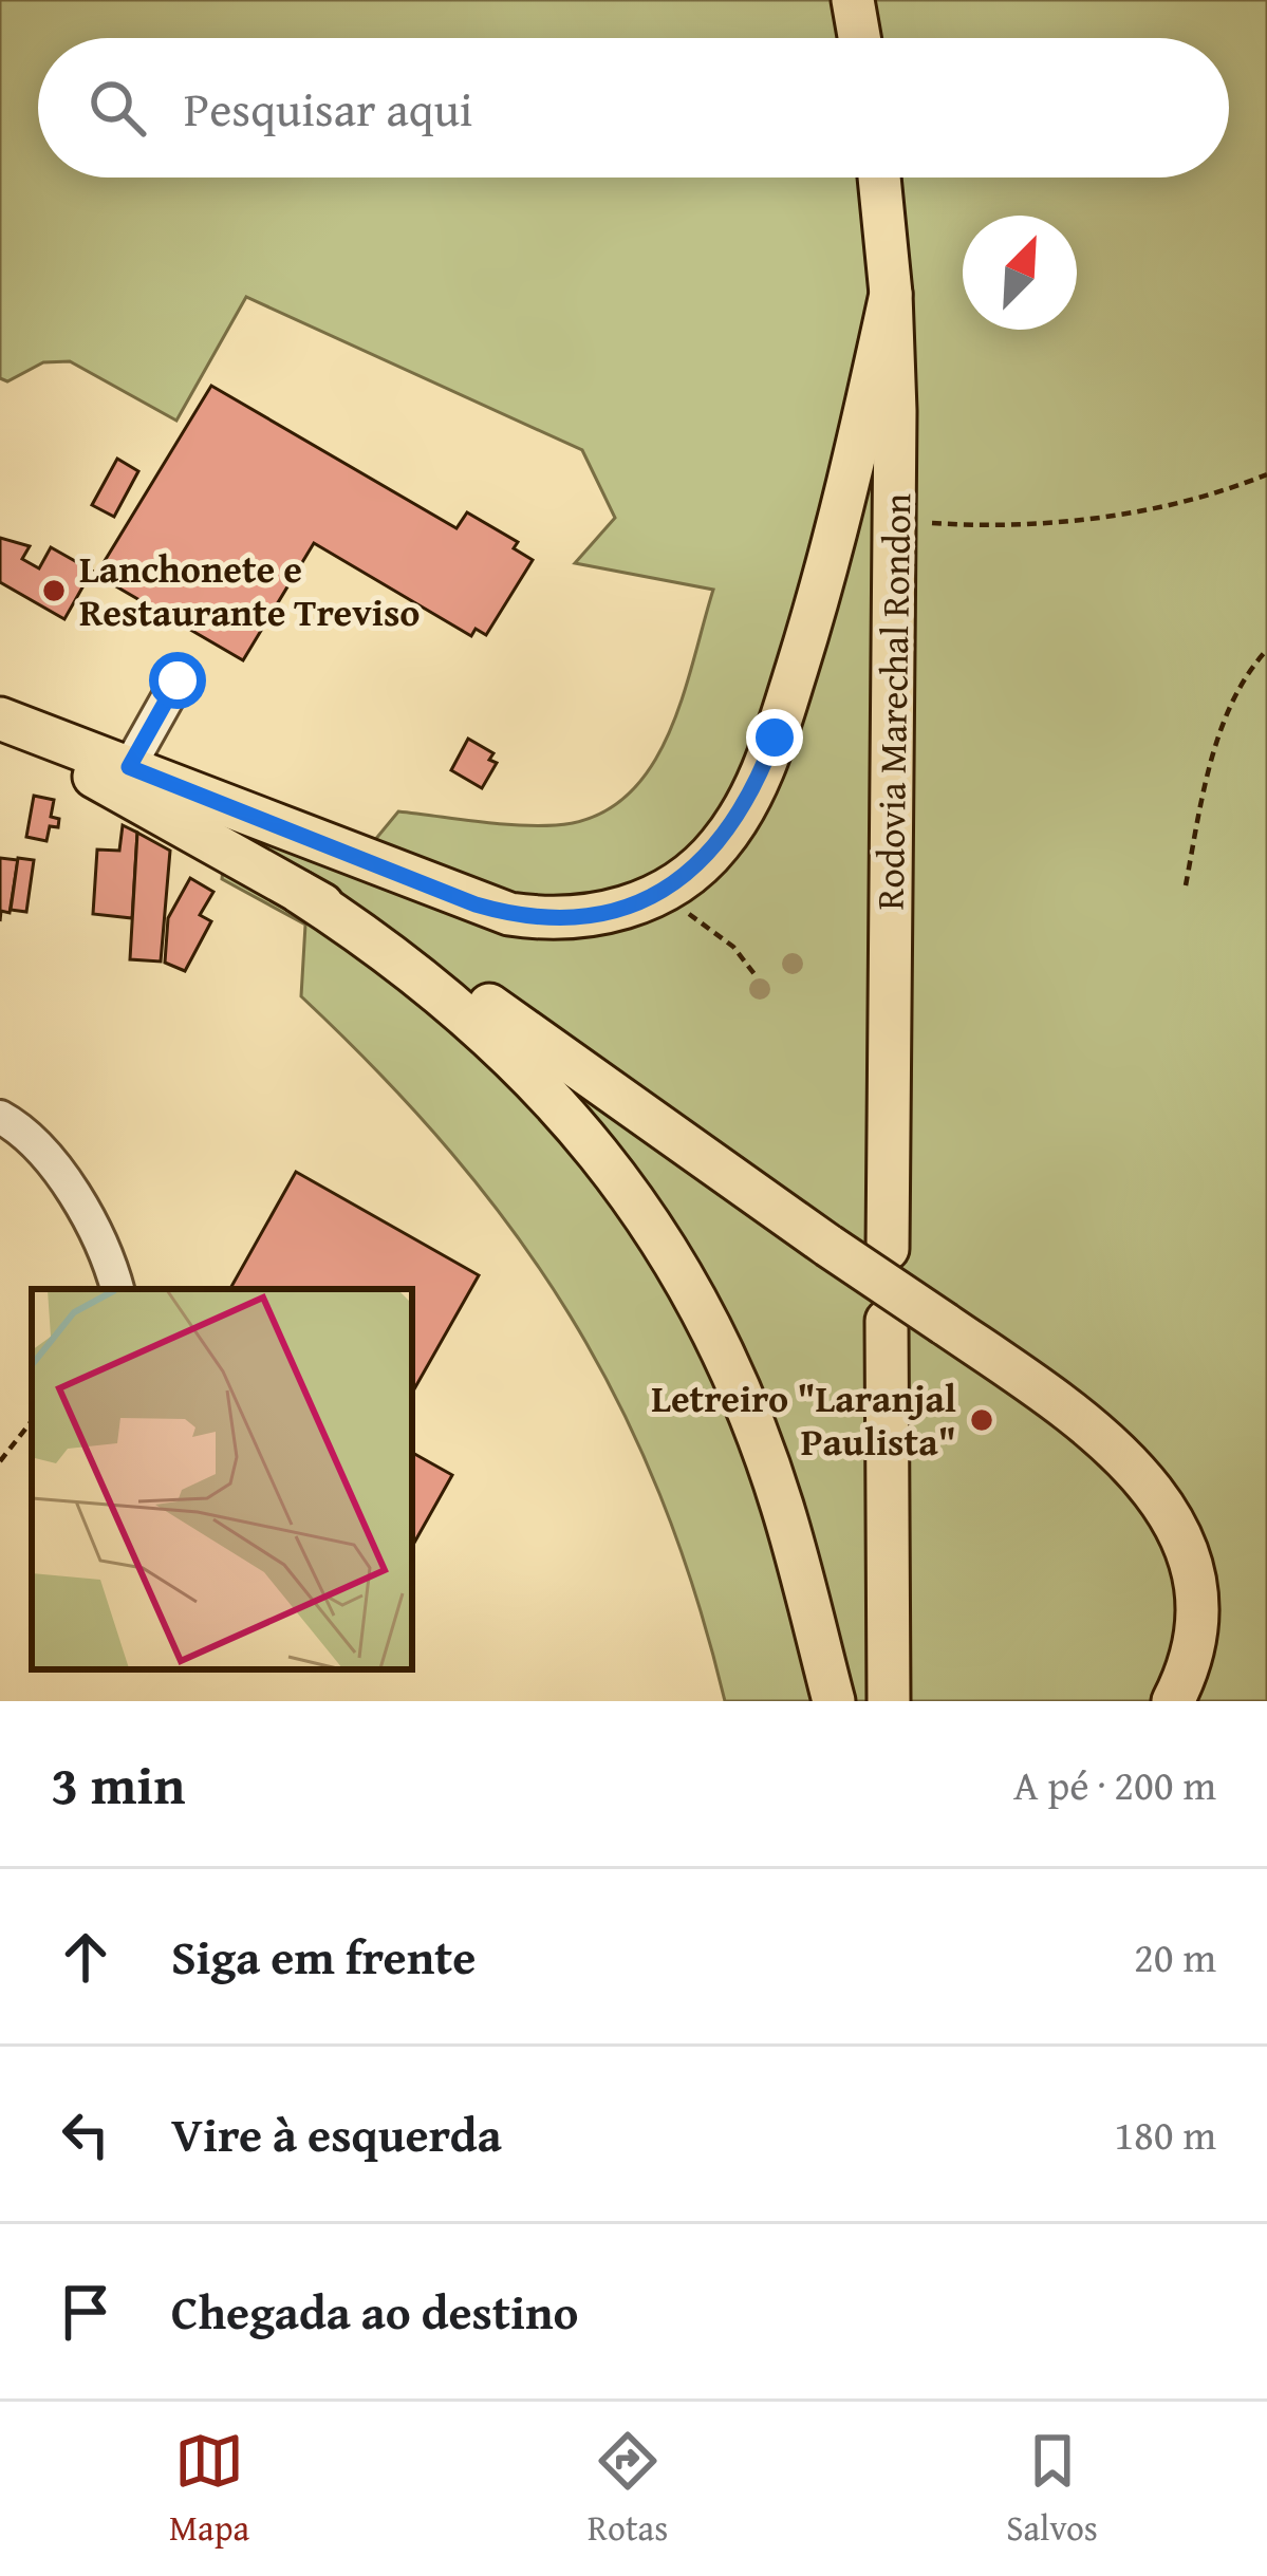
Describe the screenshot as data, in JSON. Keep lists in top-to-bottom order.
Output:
{
  "streets": {
    "main road": ["Rodovia Marechal Rondon"]
  },
  "places": ["Lanchonete e Restaurante Treviso", "Letreiro \"Laranjal Paulista\""],
  "north": "top right",
  "page": {
    "search": "Pesquisar aqui",
    "heading": ["3 min", "A pé · 200 m"],
    "list": [
      ["Siga em frente", "20 m"],
      ["Vire à esquerda", "180 m"],
      "Chegada ao destino"
    ],
    "nav": ["Mapa", "Rotas", "Salvos"]
  }
}
